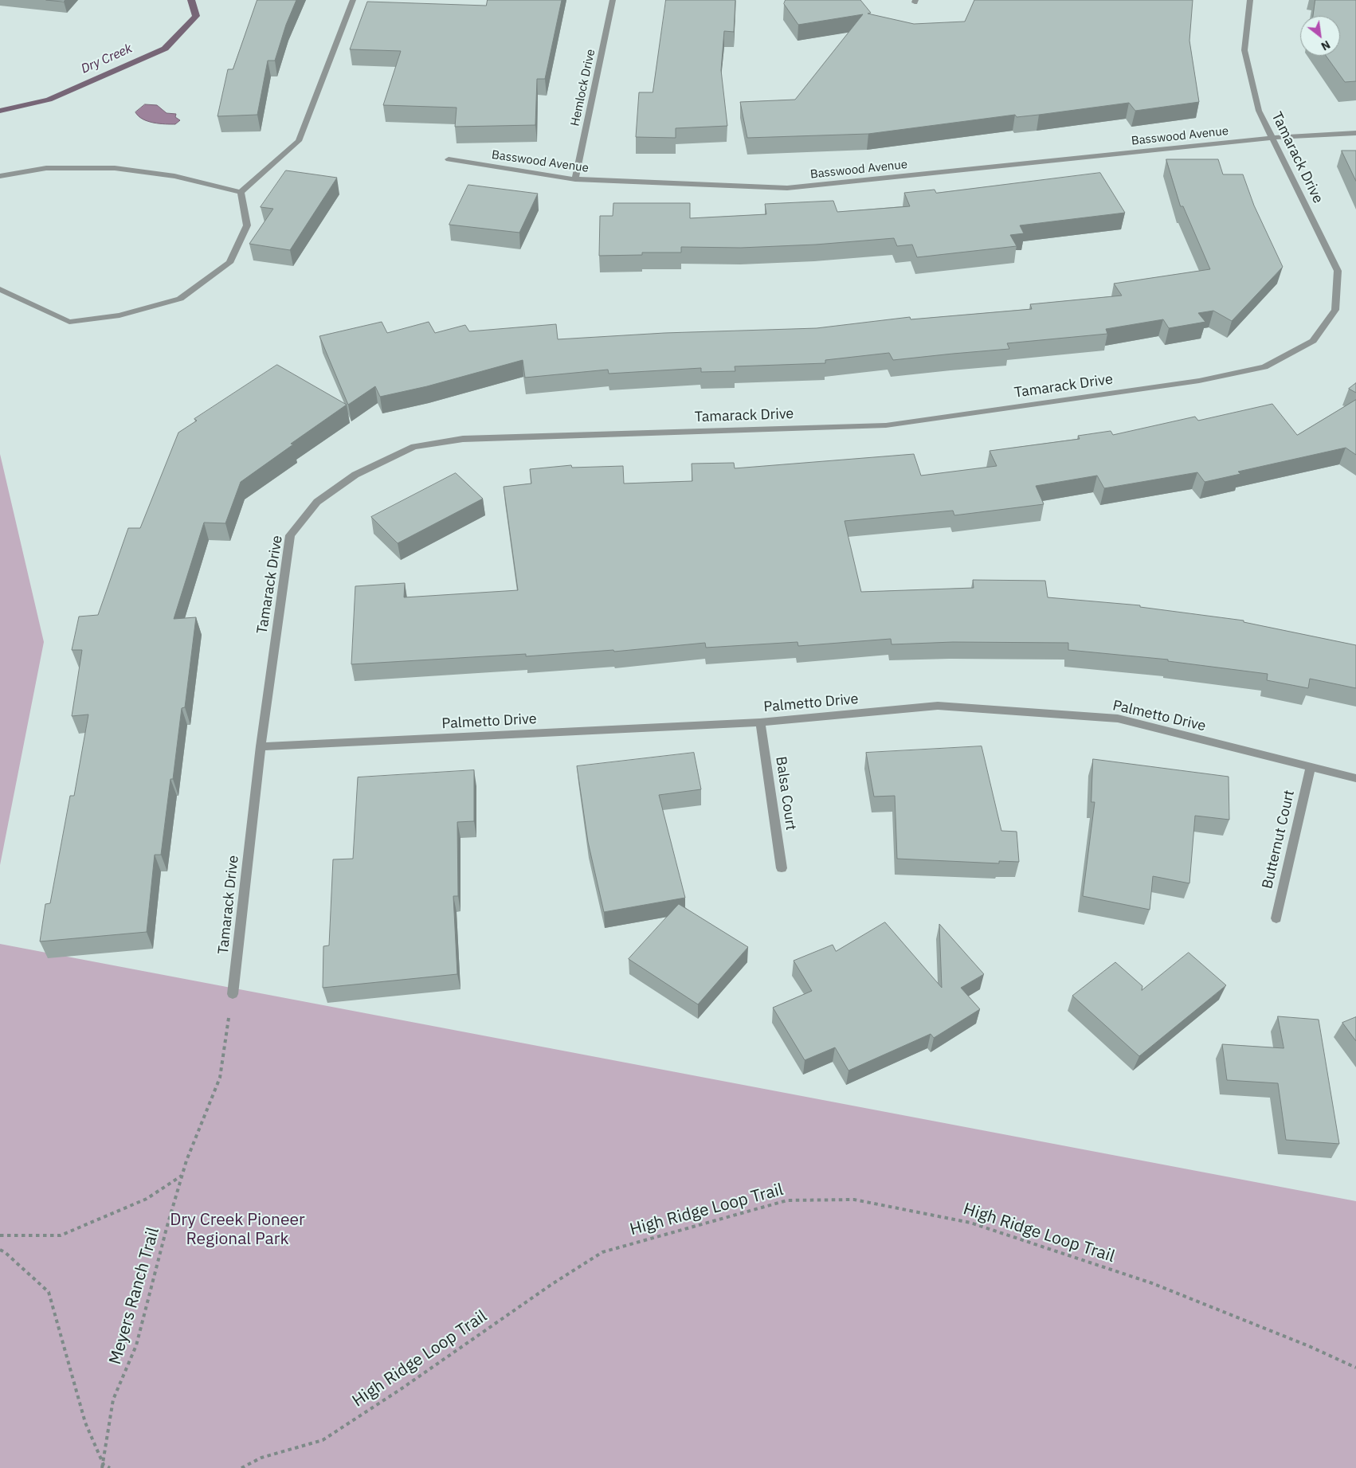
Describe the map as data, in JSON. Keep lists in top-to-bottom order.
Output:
{
  "streets": {
    "street": [
      "Hemlock Drive",
      "Basswood Avenue",
      "Tamarack Drive",
      "Palmetto Drive",
      "Balsa Court",
      "Butternut Court"
    ],
    "path": ["High Ridge Loop Trail", "Meyers Ranch Trail"]
  },
  "crossings": [
    ["Hemlock Drive", "Basswood Avenue"],
    ["Basswood Avenue", "Tamarack Drive"],
    ["Tamarack Drive", "Palmetto Drive"],
    ["Tamarack Drive", "Meyers Ranch Trail"],
    ["Palmetto Drive", "Balsa Court"],
    ["Palmetto Drive", "Butternut Court"]
  ],
  "water": ["Dry Creek"],
  "parks": ["Dry Creek Pioneer Regional Park"],
  "north": "bottom right"
}
